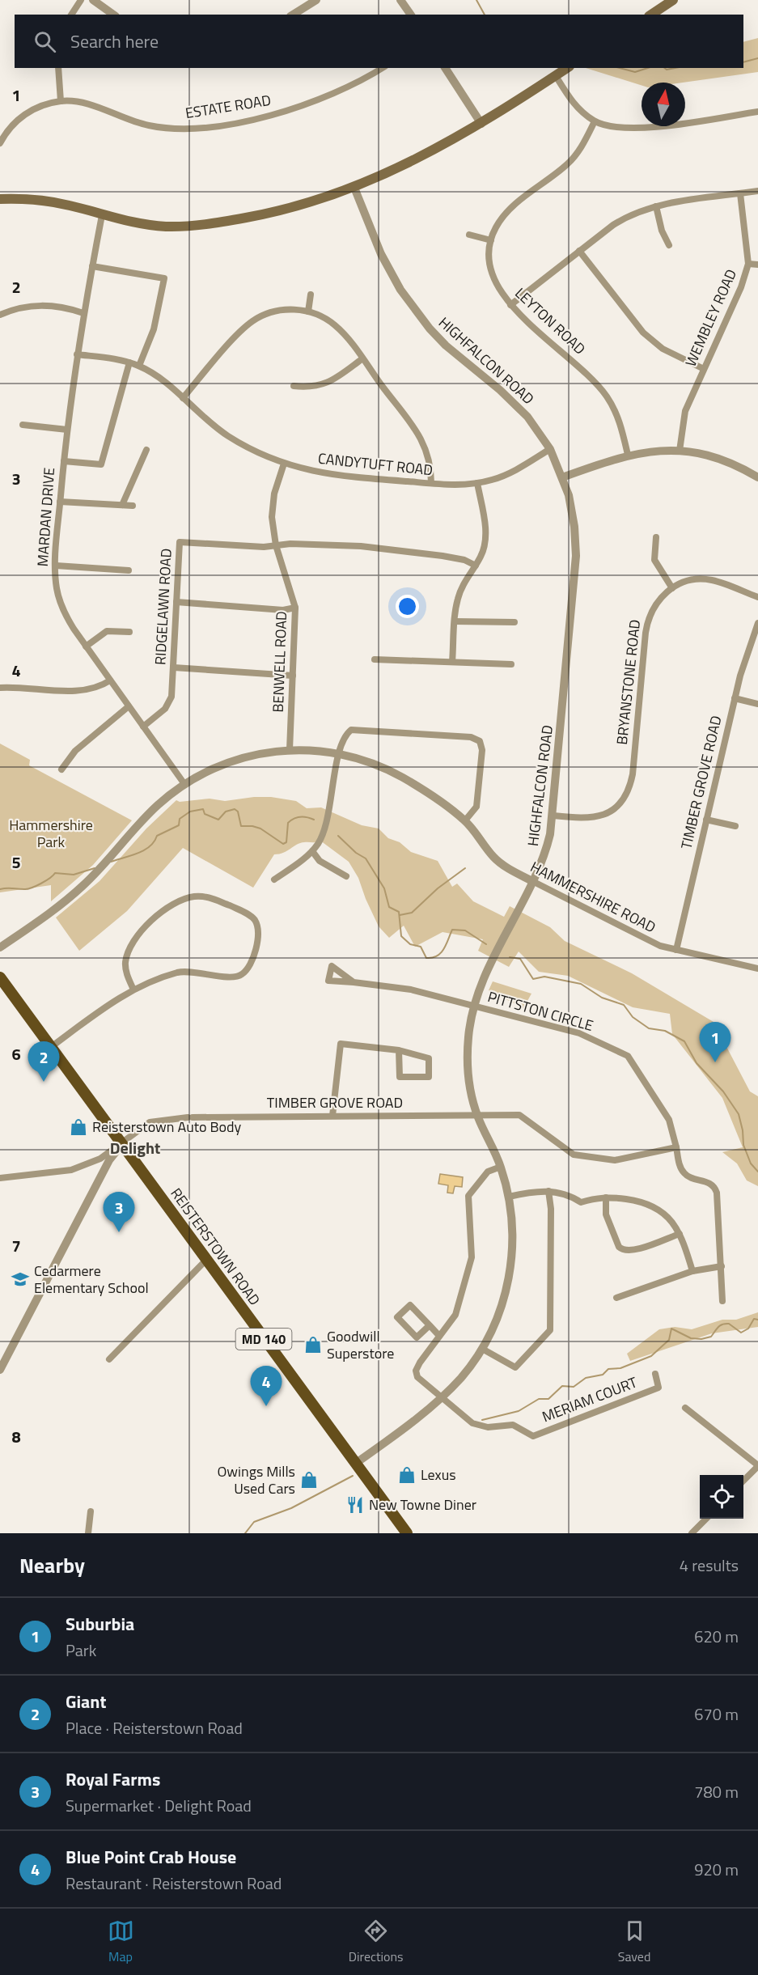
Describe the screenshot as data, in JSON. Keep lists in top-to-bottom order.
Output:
{
  "streets": {
    "main road": ["REISTERSTOWN ROAD", "MD 140"],
    "street": [
      "ESTATE ROAD",
      "WEMBLEY ROAD",
      "LEYTON ROAD",
      "HIGHFALCON ROAD",
      "CANDYTUFT ROAD",
      "MARDAN DRIVE",
      "RIDGELAWN ROAD",
      "BENWELL ROAD",
      "BRYANSTONE ROAD",
      "TIMBER GROVE ROAD",
      "HAMMERSHIRE ROAD",
      "PITTSTON CIRCLE",
      "MERIAM COURT"
    ]
  },
  "crossings": [
    ["HIGHFALCON ROAD", "CANDYTUFT ROAD"],
    ["HIGHFALCON ROAD", "BRYANSTONE ROAD"],
    ["HIGHFALCON ROAD", "TIMBER GROVE ROAD"],
    ["HIGHFALCON ROAD", "HAMMERSHIRE ROAD"],
    ["HIGHFALCON ROAD", "PITTSTON CIRCLE"],
    ["HIGHFALCON ROAD", "REISTERSTOWN ROAD"],
    ["HIGHFALCON ROAD", "MERIAM COURT"],
    ["CANDYTUFT ROAD", "MARDAN DRIVE"],
    ["CANDYTUFT ROAD", "BENWELL ROAD"],
    ["MARDAN DRIVE", "RIDGELAWN ROAD"],
    ["MARDAN DRIVE", "HAMMERSHIRE ROAD"],
    ["RIDGELAWN ROAD", "BENWELL ROAD"],
    ["BENWELL ROAD", "HAMMERSHIRE ROAD"],
    ["TIMBER GROVE ROAD", "HAMMERSHIRE ROAD"],
    ["TIMBER GROVE ROAD", "REISTERSTOWN ROAD"]
  ],
  "districts": ["Delight"],
  "parks": ["Hammershire Park"],
  "places": {
    "shop": [
      "Reisterstown Auto Body",
      "Goodwill Superstore",
      "Lexus",
      "Owings Mills Used Cars"
    ],
    "school or university": ["Cedarmere Elementary School"],
    "restaurant": ["New Towne Diner"]
  },
  "north": "top",
  "page": {
    "search": "Search here",
    "pins": [
      "1",
      "2",
      "3",
      "4"
    ],
    "heading": ["Nearby", "4 results"],
    "list": [
      {
        "mark": "1",
        "name": "Suburbia",
        "note": "Park",
        "value": "620 m"
      },
      {
        "mark": "2",
        "name": "Giant",
        "note": "Place · Reisterstown Road",
        "value": "670 m"
      },
      {
        "mark": "3",
        "name": "Royal Farms",
        "note": "Supermarket · Delight Road",
        "value": "780 m"
      },
      {
        "mark": "4",
        "name": "Blue Point Crab House",
        "note": "Restaurant · Reisterstown Road",
        "value": "920 m"
      }
    ],
    "nav": ["Map", "Directions", "Saved"]
  },
  "grid": {
    "rows": [
      "1",
      "2",
      "3",
      "4",
      "5",
      "6",
      "7",
      "8"
    ]
  }
}
